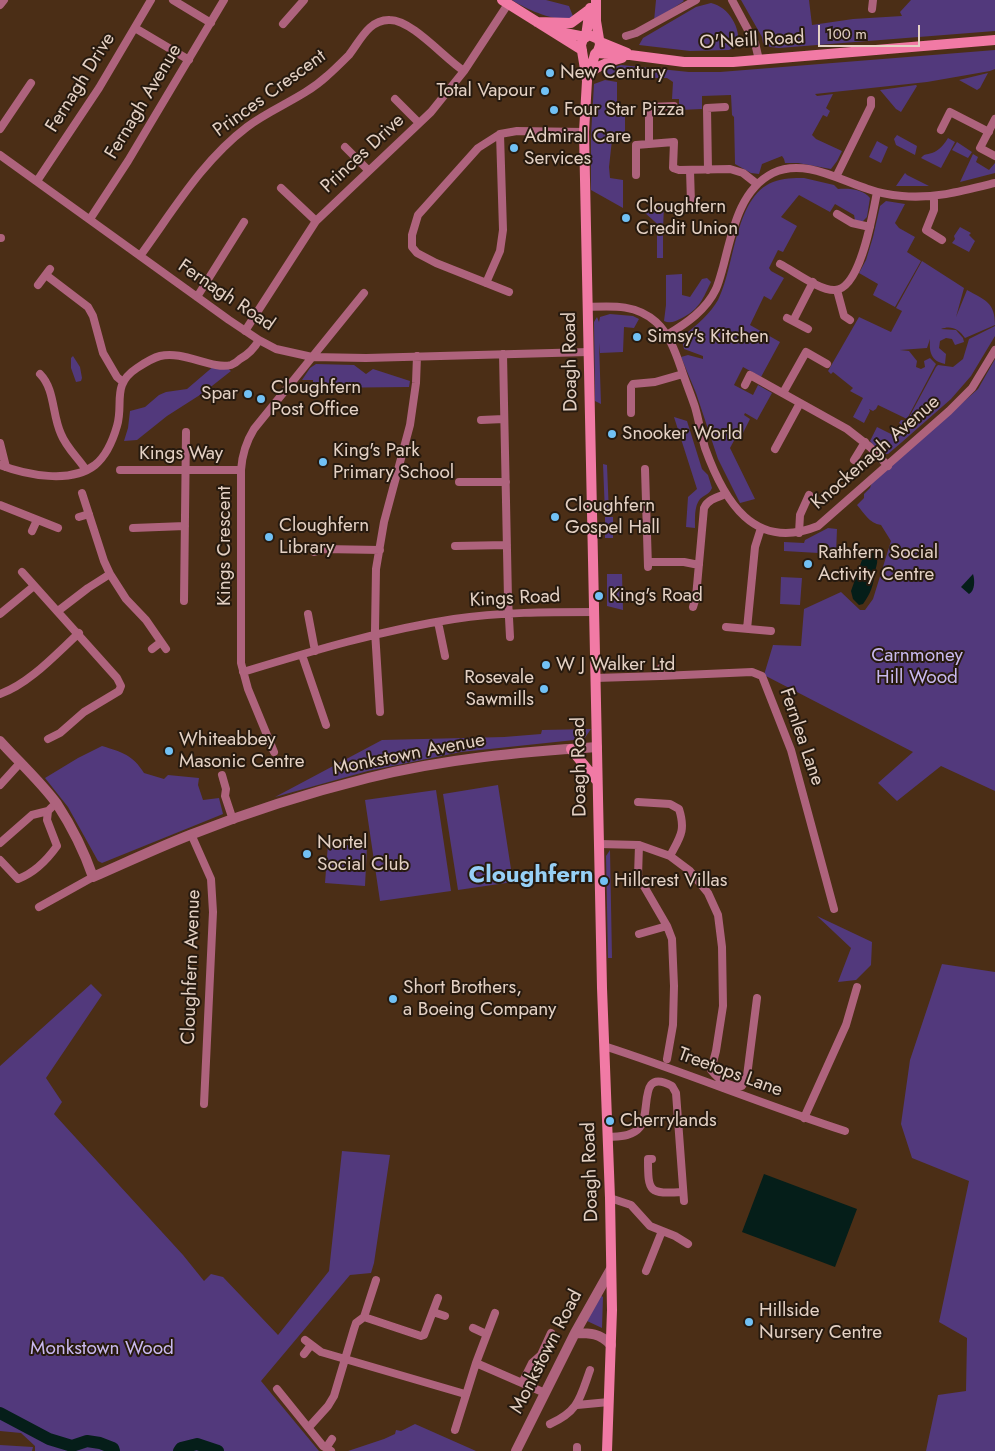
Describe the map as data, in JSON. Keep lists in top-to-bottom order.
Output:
{
  "streets": {
    "main road": ["O'Neill Road", "Doagh Road"],
    "street": [
      "Fernagh Drive",
      "Princes Crescent",
      "Fernagh Avenue",
      "Princes Drive",
      "Fernagh Road",
      "Knockenagh Avenue",
      "Kings Way",
      "Kings Crescent",
      "Kings Road",
      "Fernlea Lane",
      "Monkstown Avenue",
      "Cloughfern Avenue",
      "Treetops Lane",
      "Monkstown Road"
    ]
  },
  "crossings": [
    ["O'Neill Road", "Doagh Road"],
    ["Fernagh Drive", "Fernagh Road"],
    ["Princes Crescent", "Princes Drive"],
    ["Princes Crescent", "Fernagh Road"],
    ["Fernagh Avenue", "Fernagh Road"],
    ["Princes Drive", "Fernagh Road"],
    ["Fernagh Road", "Doagh Road"],
    ["Fernagh Road", "Kings Crescent"],
    ["Doagh Road", "Knockenagh Avenue"],
    ["Doagh Road", "Kings Road"],
    ["Doagh Road", "Fernlea Lane"],
    ["Doagh Road", "Monkstown Avenue"],
    ["Doagh Road", "Treetops Lane"],
    ["Doagh Road", "Monkstown Road"],
    ["Kings Way", "Kings Crescent"],
    ["Kings Crescent", "Kings Road"],
    ["Monkstown Avenue", "Cloughfern Avenue"]
  ],
  "districts": ["Cloughfern"],
  "parks": ["Carnmoney Hill Wood", "Monkstown Wood"],
  "places": [
    "New Century",
    "Total Vapour",
    "Four Star Pizza",
    "Admiral Care Services",
    "Cloughfern Credit Union",
    "Simsy's Kitchen",
    "Spar",
    "Cloughfern Post Office",
    "Snooker World",
    "King's Park Primary School",
    "Cloughfern Gospel Hall",
    "Cloughfern Library",
    "Rathfern Social Activity Centre",
    "King's Road",
    "W J Walker Ltd",
    "Rosevale Sawmills",
    "Whiteabbey Masonic Centre",
    "Nortel Social Club",
    "Hillcrest Villas",
    "Short Brothers, a Boeing Company",
    "Cherrylands",
    "Hillside Nursery Centre"
  ],
  "scale_bar": "100 m"
}
